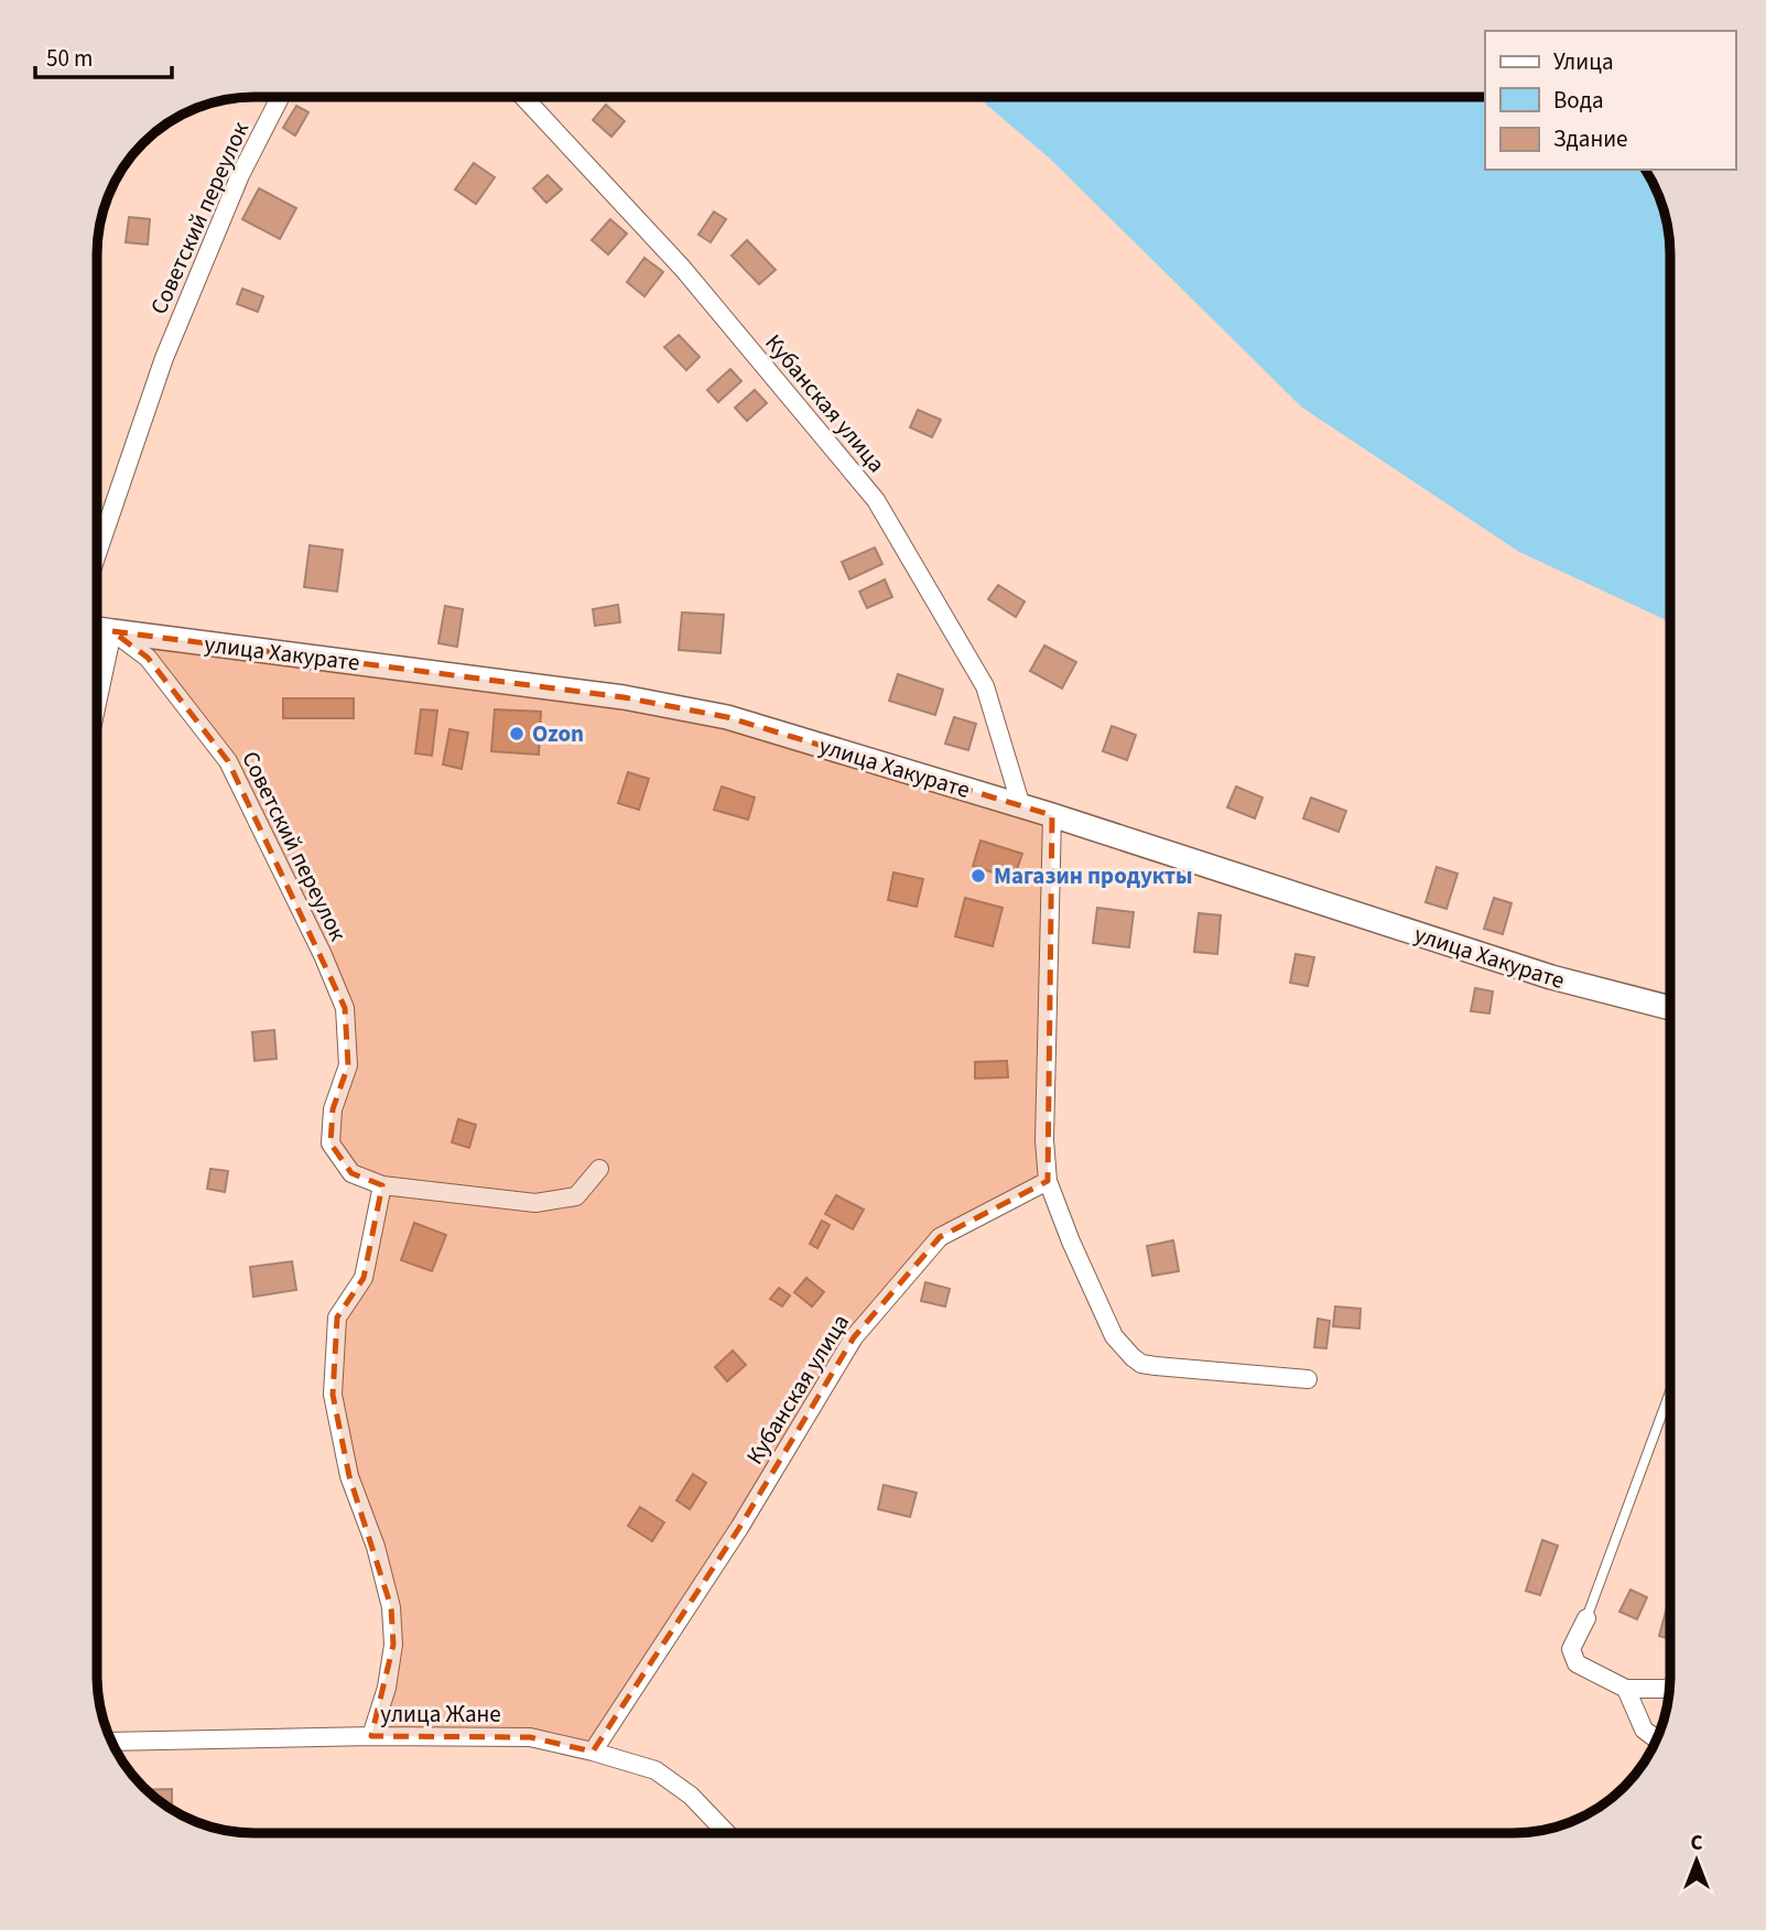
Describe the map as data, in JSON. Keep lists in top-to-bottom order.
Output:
{
  "streets": {
    "street": [
      "Советский переулок",
      "Кубанская улица",
      "улица Хакурате",
      "улица Жане"
    ]
  },
  "crossings": [
    ["Советский переулок", "улица Хакурате"],
    ["Кубанская улица", "улица Хакурате"],
    ["Кубанская улица", "улица Жане"]
  ],
  "places": ["Ozon", "Магазин продукты"],
  "legend": ["Улица", "Вода", "Здание"],
  "scale_bar": "50 m",
  "north": "top"
}
